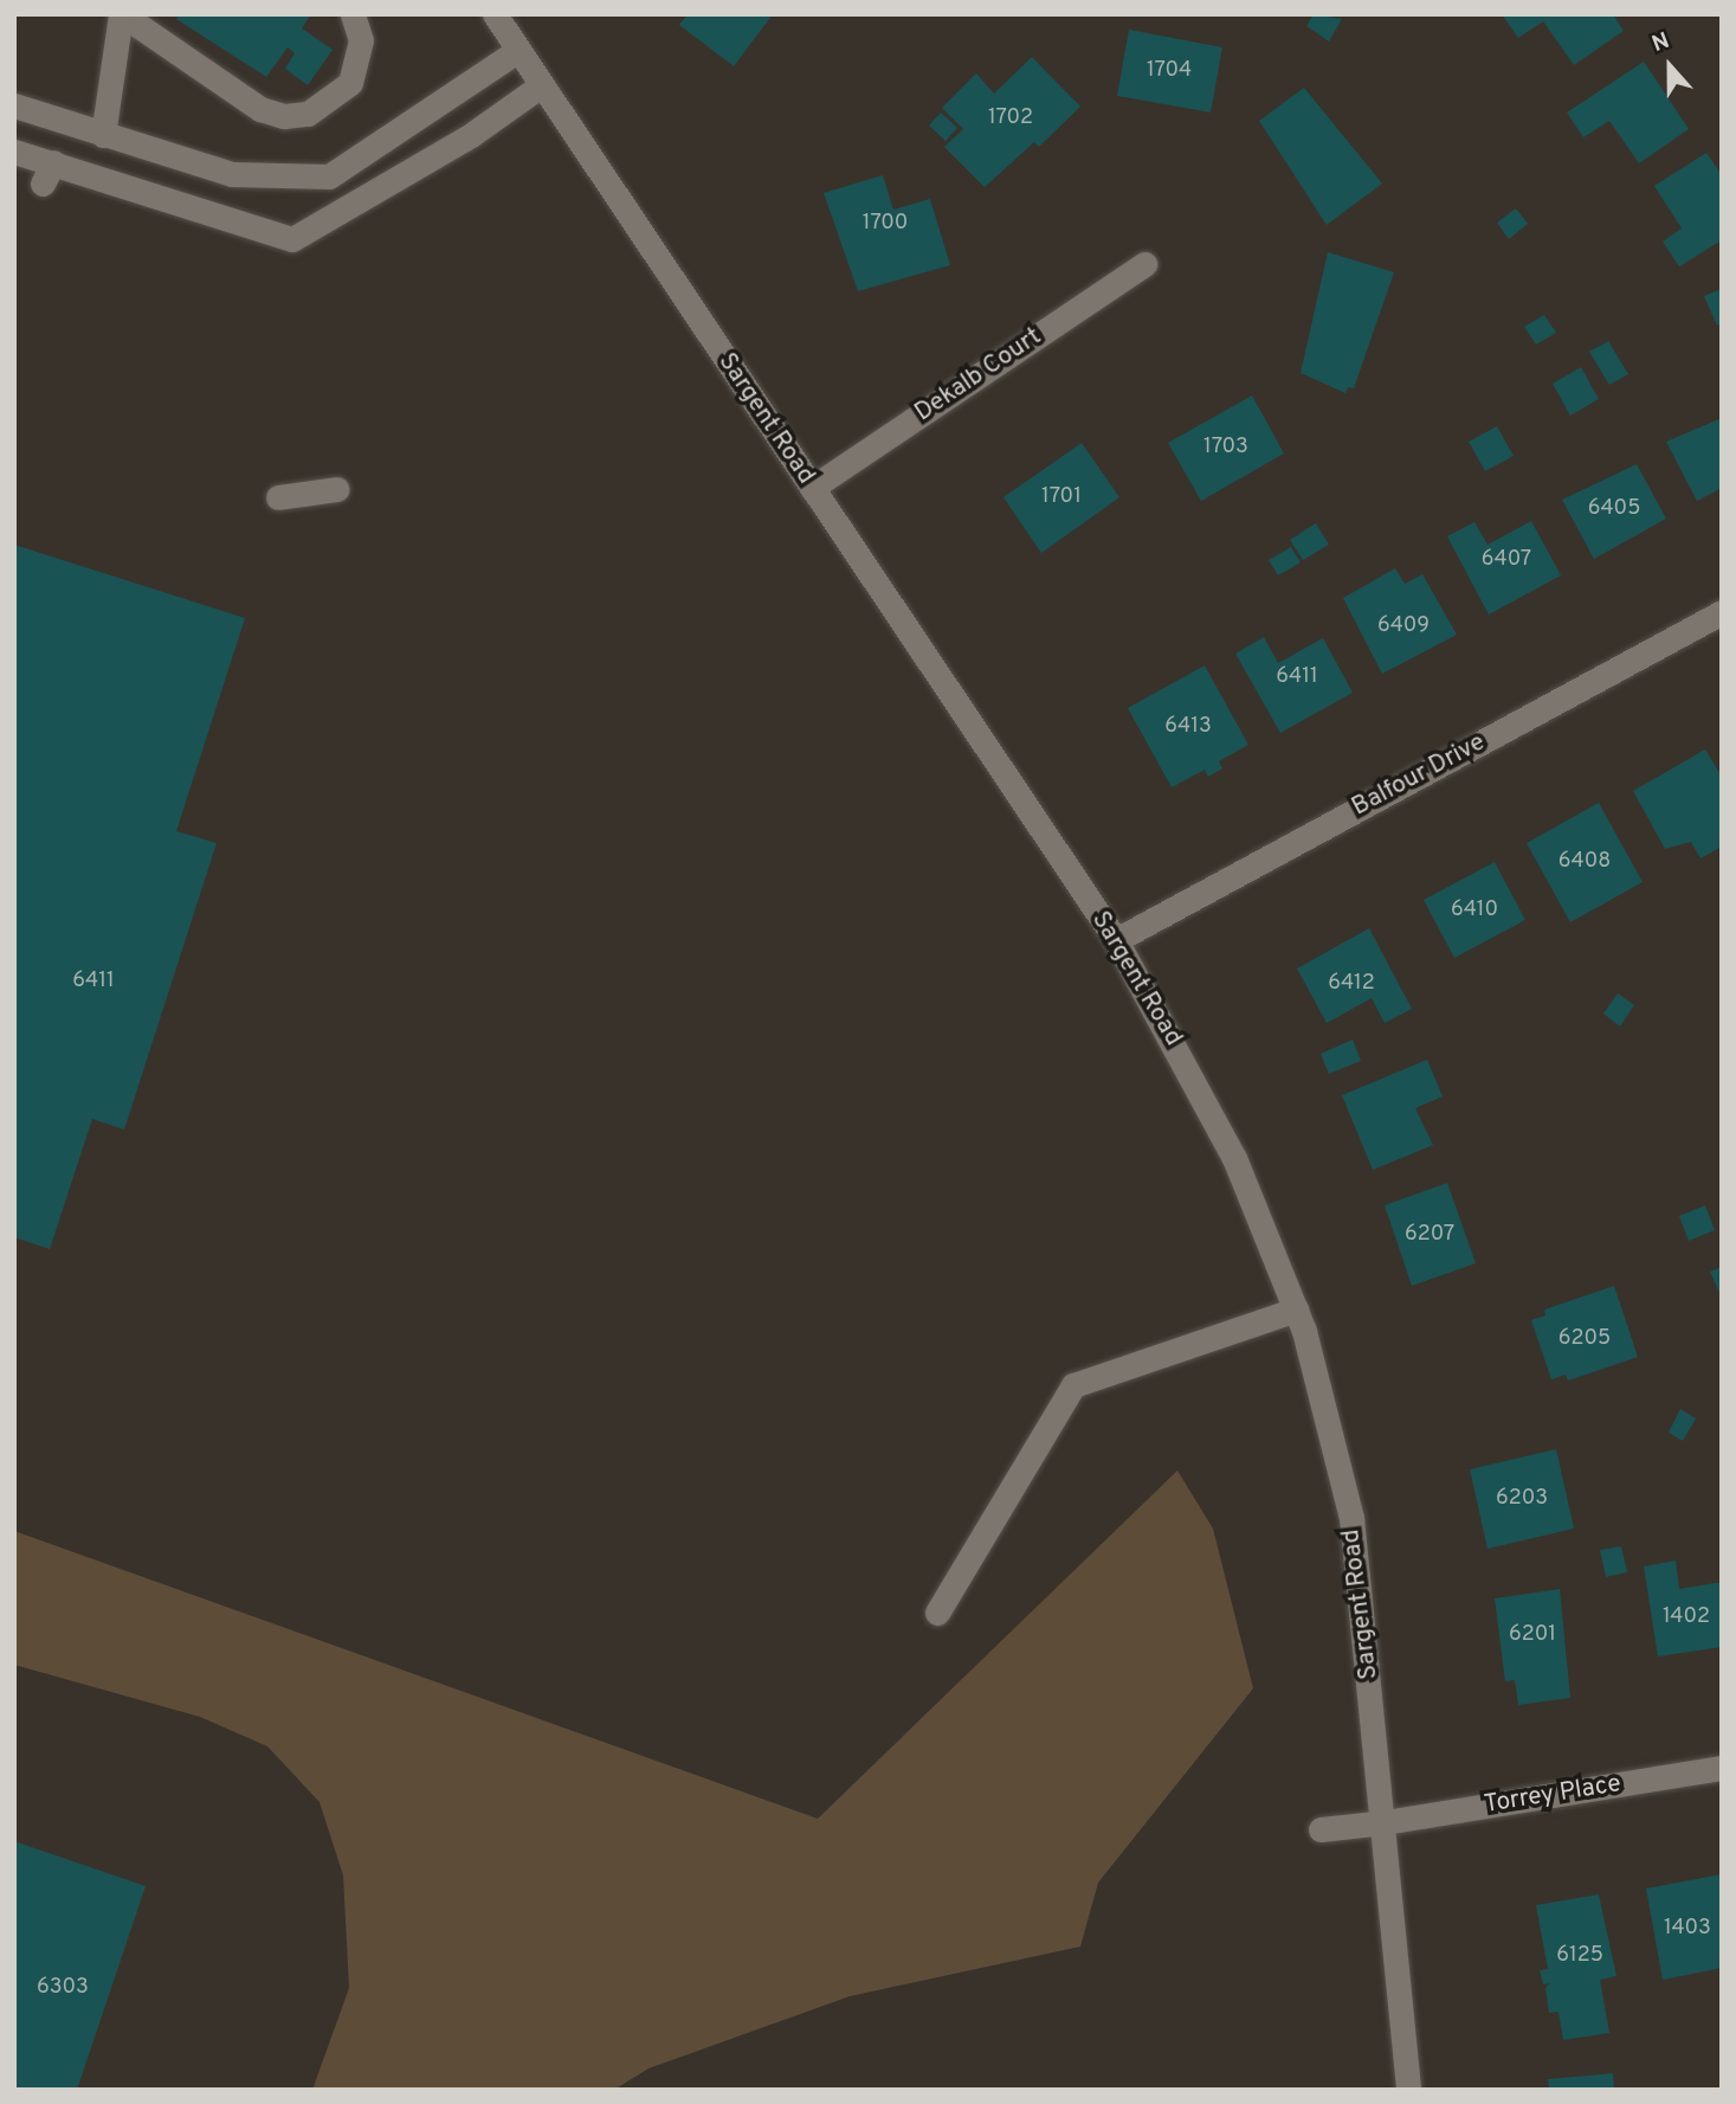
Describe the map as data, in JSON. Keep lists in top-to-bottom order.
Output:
{
  "streets": {
    "street": [
      "Dekalb Court",
      "Sargent Road",
      "Balfour Drive",
      "Torrey Place"
    ]
  },
  "crossings": [
    ["Dekalb Court", "Sargent Road"],
    ["Sargent Road", "Balfour Drive"],
    ["Sargent Road", "Torrey Place"]
  ],
  "house_numbers": [
    "1704",
    "1702",
    "1700",
    "1703",
    "1701",
    "6405",
    "6407",
    "6409",
    "6411",
    "6413",
    "6408",
    "6410",
    "6411",
    "6412",
    "6207",
    "6205",
    "6203",
    "1402",
    "6201",
    "1403",
    "6125",
    "6303"
  ],
  "north": "top"
}
